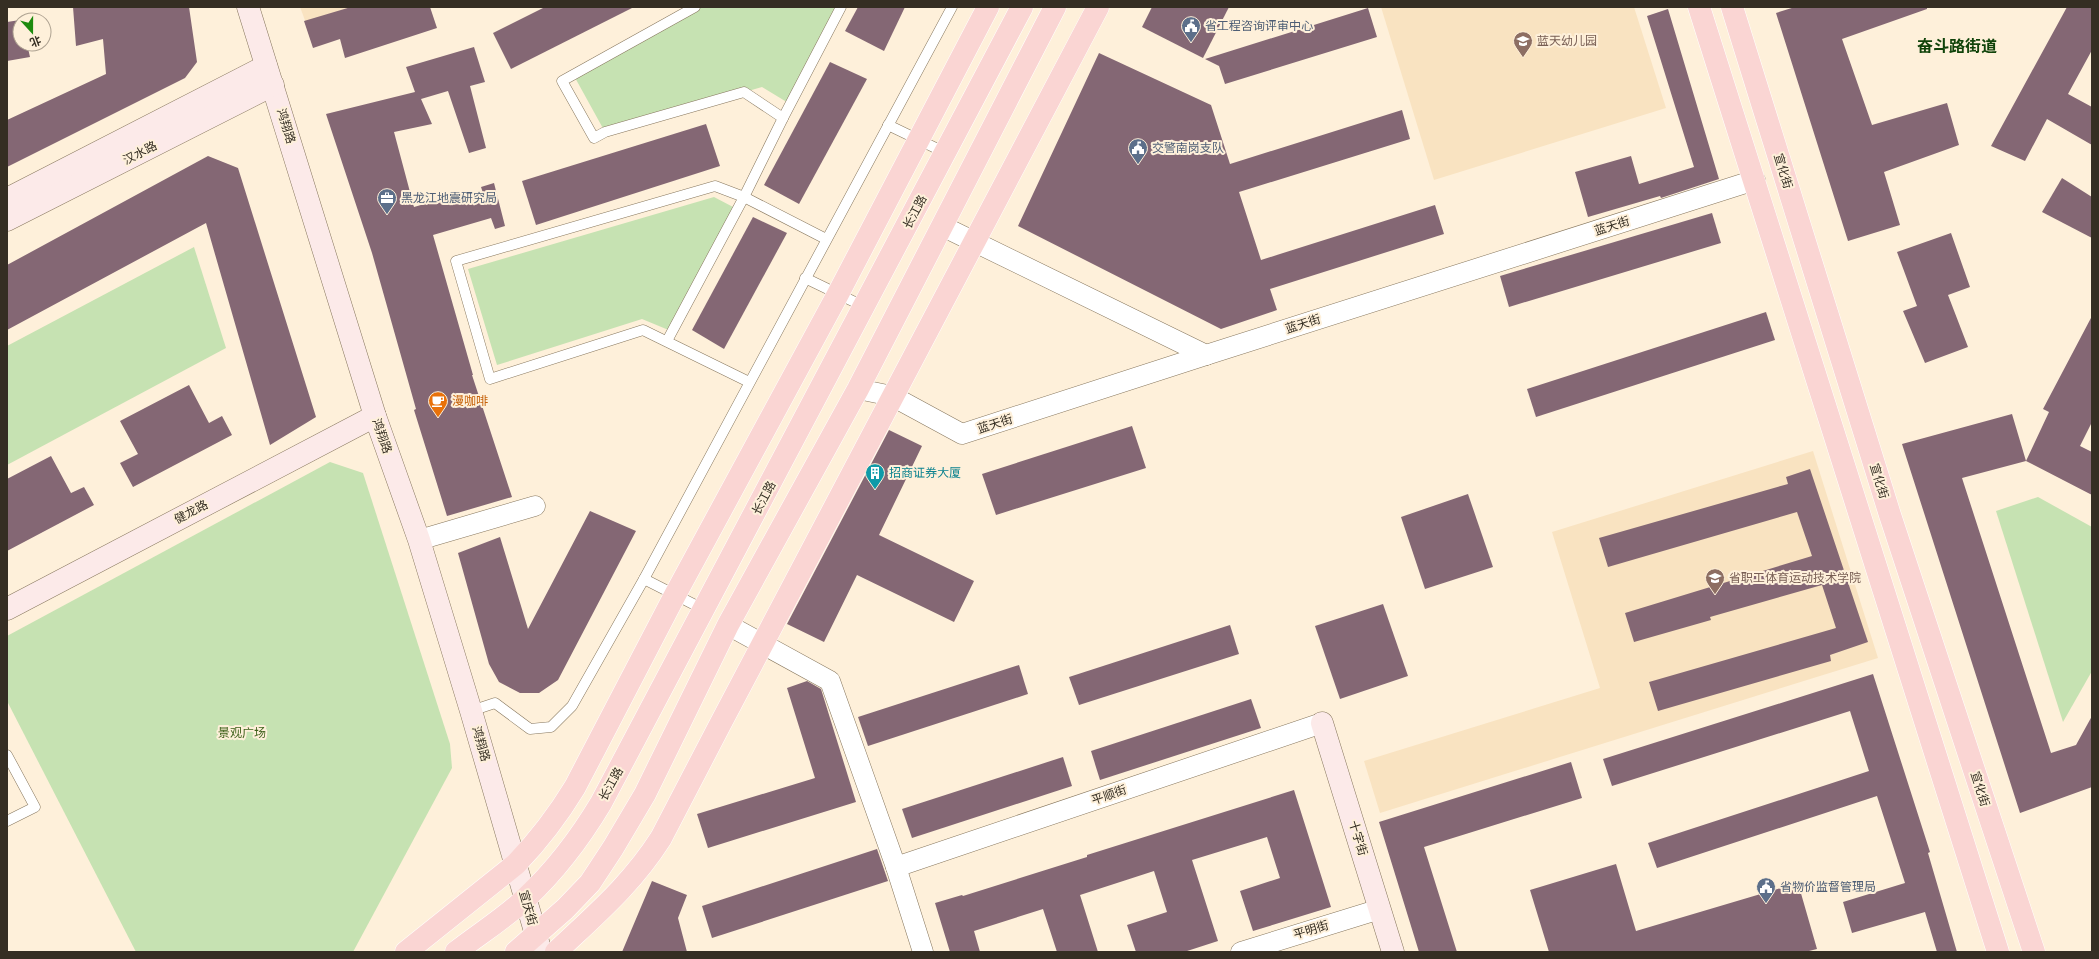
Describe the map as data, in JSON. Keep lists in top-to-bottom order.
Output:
{
  "streets": {
    "main road": [
      "鸿翔路",
      "汉水路",
      "宣化街",
      "长江路",
      "健龙路",
      "十字街",
      "宣庆街"
    ],
    "street": ["蓝天街", "平顺街", "平明街"]
  },
  "crossings": [
    ["鸿翔路", "汉水路"],
    ["鸿翔路", "健龙路"],
    ["鸿翔路", "宣庆街"],
    ["长江路", "宣庆街"],
    ["平顺街", "十字街"],
    ["十字街", "平明街"]
  ],
  "districts": ["奋斗路街道"],
  "parks": ["景观广场"],
  "places": {
    "public building": ["省工程咨询评审中心", "交警南岗支队", "省物价监督管理局"],
    "school or university": ["蓝天幼儿园", "省职工体育运动技术学院"],
    "office": ["黑龙江地震研究局"],
    "cafe": ["漫咖啡"],
    "building": ["招商证券大厦"]
  },
  "north": "bottom"
}
